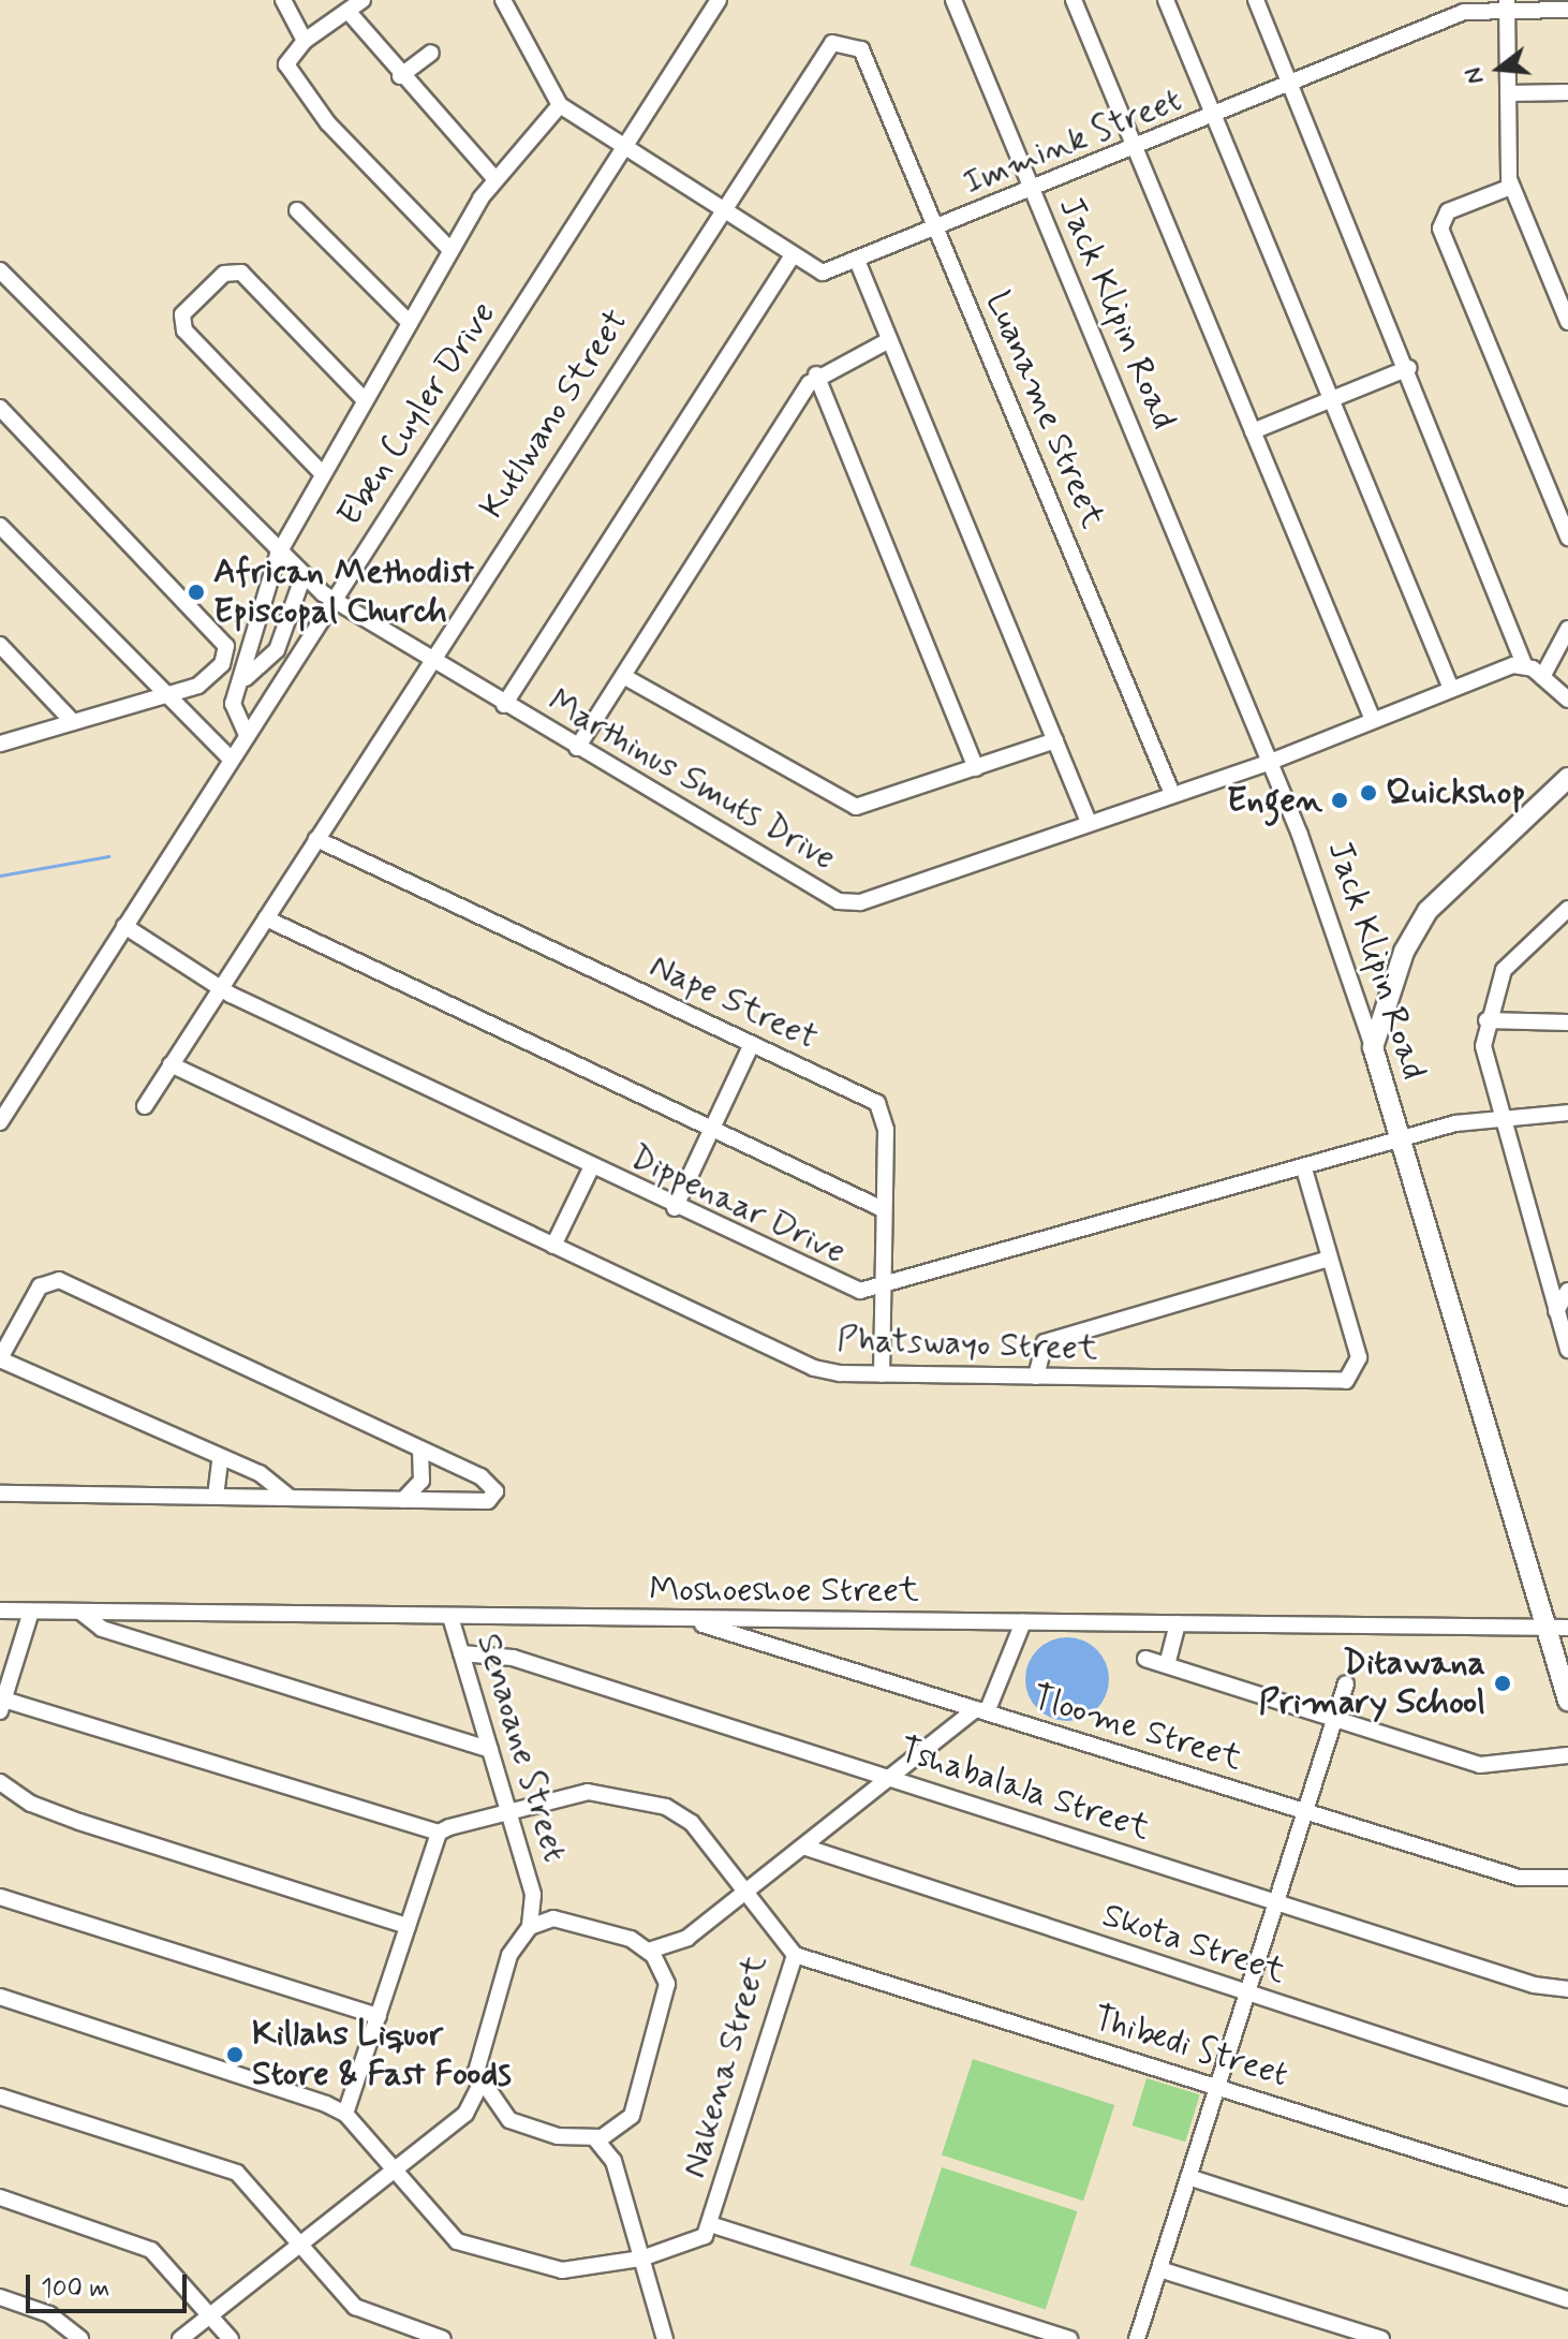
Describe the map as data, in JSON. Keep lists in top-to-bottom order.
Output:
{
  "streets": {
    "main road": ["Jack Klipin Road"],
    "street": [
      "Immink Street",
      "Luaname Street",
      "Eben Cuyler Drive",
      "Kutlwano Street",
      "Marthinus Smuts Drive",
      "Nape Street",
      "Dippenaar Drive",
      "Phatswayo Street",
      "Moshoeshoe Street",
      "Tloome Street",
      "Senaoane Street",
      "Tshabalala Street",
      "Skota Street",
      "Thibedi Street",
      "Nakena Street"
    ]
  },
  "crossings": [
    ["Immink Street", "Jack Klipin Road"],
    ["Immink Street", "Luaname Street"],
    ["Immink Street", "Eben Cuyler Drive"],
    ["Immink Street", "Kutlwano Street"],
    ["Jack Klipin Road", "Marthinus Smuts Drive"],
    ["Jack Klipin Road", "Dippenaar Drive"],
    ["Jack Klipin Road", "Moshoeshoe Street"],
    ["Luaname Street", "Kutlwano Street"],
    ["Luaname Street", "Marthinus Smuts Drive"],
    ["Eben Cuyler Drive", "Marthinus Smuts Drive"],
    ["Eben Cuyler Drive", "Dippenaar Drive"],
    ["Kutlwano Street", "Marthinus Smuts Drive"],
    ["Kutlwano Street", "Nape Street"],
    ["Kutlwano Street", "Dippenaar Drive"],
    ["Kutlwano Street", "Phatswayo Street"],
    ["Nape Street", "Dippenaar Drive"],
    ["Nape Street", "Phatswayo Street"],
    ["Dippenaar Drive", "Phatswayo Street"],
    ["Moshoeshoe Street", "Tloome Street"],
    ["Moshoeshoe Street", "Senaoane Street"],
    ["Senaoane Street", "Tshabalala Street"],
    ["Senaoane Street", "Nakena Street"],
    ["Thibedi Street", "Nakena Street"]
  ],
  "places": [
    "African Methodist Episcopal Church",
    "Quickshop",
    "Engen",
    "Ditawana Primary School",
    "Killahs Liquor Store & Fast Foods"
  ],
  "scale_bar": "100 m",
  "north": "left"
}
